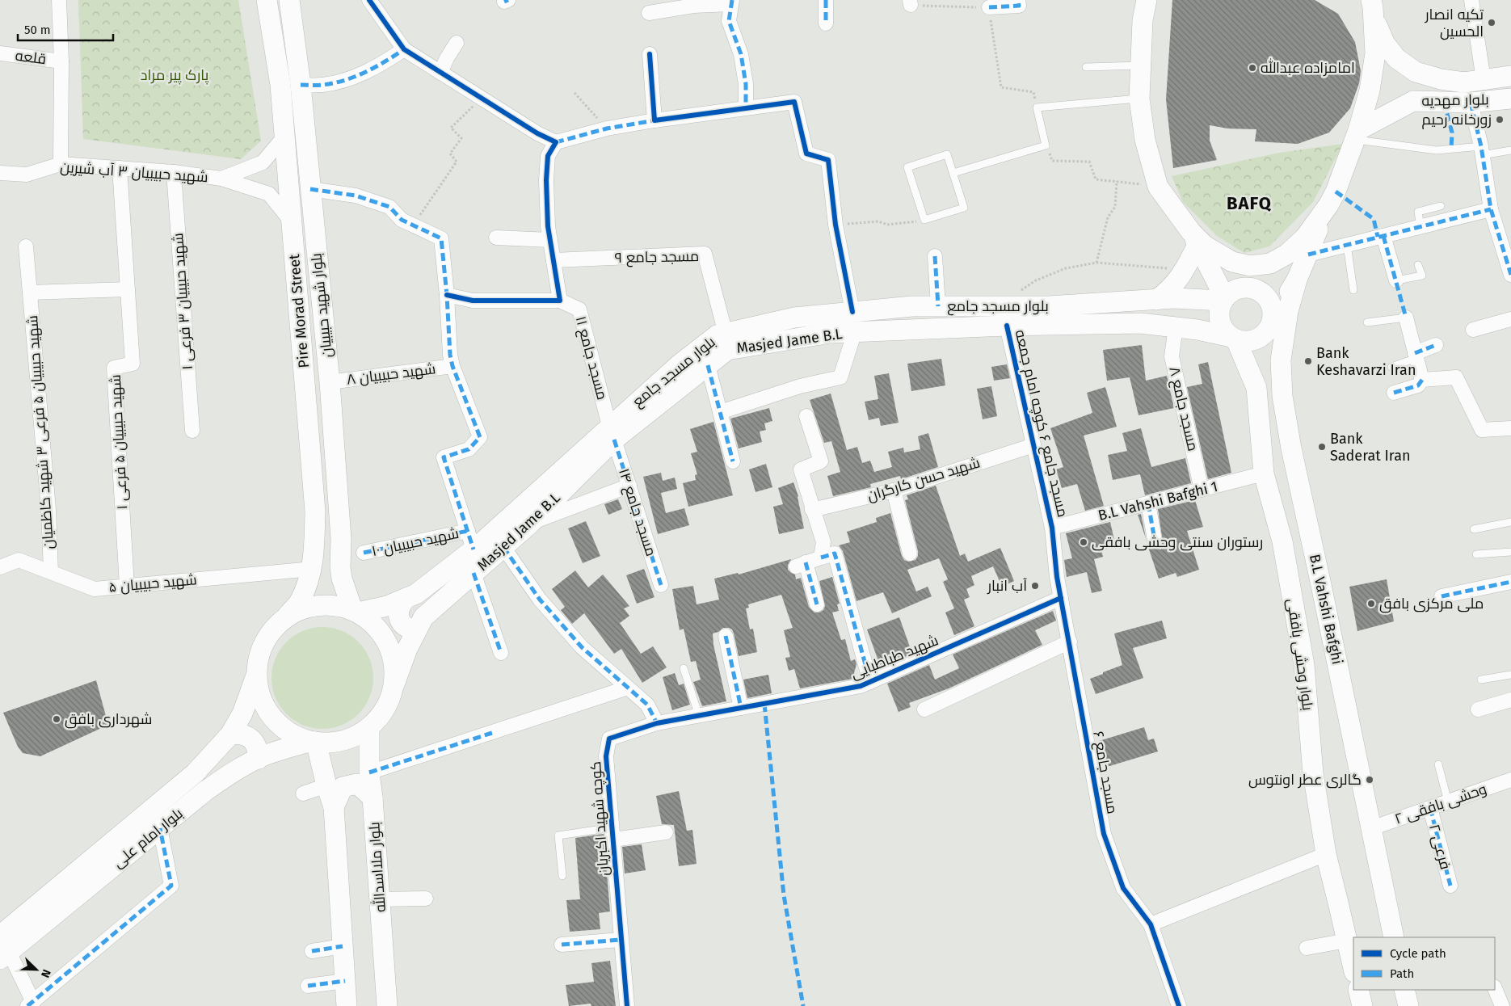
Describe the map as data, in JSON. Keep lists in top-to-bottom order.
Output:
{
  "streets": {
    "main road": [
      "بلوار مهدیه",
      "بلوار شهید حبیبیان",
      "بلوار مسجد جامع",
      "Pire Morad Street",
      "Masjed Jame B.L",
      "B.L Vahshi Bafghi",
      "بلوار وحشی بافقی",
      "بلوار امام علی",
      "بلوار ملااسدالله"
    ],
    "street": [
      "قلعه",
      "شهید حبیبیان ۳ آب شیرین",
      "مسجد جامع ۹",
      "شهید حبیبیان ۳ فرعی ۱",
      "مسجد جامع ۱۱",
      "شهید حبیبیان ۸",
      "مسجد جامع ۸",
      "مسجد جامع ۶ کوچه امام جمعه",
      "شهید حبیبیان ۵ فرعی ۳ شهید کاظمیان",
      "شهید حبیبیان ۵ فرعی ۱",
      "شهید حسن کارگران",
      "B.L Vahshi Bafghi 1",
      "مسجد جامع ۱۴",
      "شهید حبیبیان ۱۰",
      "شهید حبیبیان ۵",
      "شهید طباطبایی",
      "مسجد جامع ۶",
      "وحشی بافقی ۲",
      "کوچه شهید اکبریان",
      "فرعی ۲"
    ]
  },
  "crossings": [
    ["شهید حبیبیان ۳ آب شیرین", "شهید حبیبیان ۳ فرعی ۱"],
    ["شهید حبیبیان ۳ آب شیرین", "Pire Morad Street"],
    ["شهید حبیبیان ۳ آب شیرین", "شهید حبیبیان ۵ فرعی ۱"],
    ["مسجد جامع ۹", "بلوار مسجد جامع"],
    ["بلوار شهید حبیبیان", "بلوار مسجد جامع"],
    ["بلوار شهید حبیبیان", "Pire Morad Street"],
    ["بلوار شهید حبیبیان", "Masjed Jame B.L"],
    ["بلوار شهید حبیبیان", "شهید حبیبیان ۸"],
    ["بلوار شهید حبیبیان", "بلوار امام علی"],
    ["بلوار شهید حبیبیان", "بلوار ملااسدالله"],
    ["بلوار مسجد جامع", "Pire Morad Street"],
    ["بلوار مسجد جامع", "Masjed Jame B.L"],
    ["بلوار مسجد جامع", "مسجد جامع ۱۱"],
    ["بلوار مسجد جامع", "مسجد جامع ۱۴"],
    ["بلوار مسجد جامع", "شهید حبیبیان ۱۰"],
    ["بلوار مسجد جامع", "B.L Vahshi Bafghi"],
    ["بلوار مسجد جامع", "بلوار وحشی بافقی"],
    ["بلوار مسجد جامع", "بلوار امام علی"],
    ["بلوار مسجد جامع", "بلوار ملااسدالله"],
    ["Pire Morad Street", "Masjed Jame B.L"],
    ["Pire Morad Street", "شهید حبیبیان ۵"],
    ["Pire Morad Street", "بلوار امام علی"],
    ["Pire Morad Street", "بلوار ملااسدالله"],
    ["Masjed Jame B.L", "مسجد جامع ۱۱"],
    ["Masjed Jame B.L", "مسجد جامع ۸"],
    ["Masjed Jame B.L", "مسجد جامع ۶ کوچه امام جمعه"],
    ["Masjed Jame B.L", "مسجد جامع ۱۴"],
    ["Masjed Jame B.L", "B.L Vahshi Bafghi"],
    ["Masjed Jame B.L", "بلوار وحشی بافقی"],
    ["Masjed Jame B.L", "بلوار امام علی"],
    ["Masjed Jame B.L", "بلوار ملااسدالله"],
    ["مسجد جامع ۱۱", "مسجد جامع ۱۴"],
    ["مسجد جامع ۸", "B.L Vahshi Bafghi 1"],
    ["مسجد جامع ۶ کوچه امام جمعه", "شهید حسن کارگران"],
    ["مسجد جامع ۶ کوچه امام جمعه", "B.L Vahshi Bafghi 1"],
    ["مسجد جامع ۶ کوچه امام جمعه", "مسجد جامع ۶"],
    ["شهید حبیبیان ۵ فرعی ۳ شهید کاظمیان", "شهید حبیبیان ۵"],
    ["شهید حبیبیان ۵ فرعی ۱", "شهید حبیبیان ۵"],
    ["B.L Vahshi Bafghi 1", "بلوار وحشی بافقی"],
    ["B.L Vahshi Bafghi 1", "مسجد جامع ۶"],
    ["B.L Vahshi Bafghi", "بلوار وحشی بافقی"],
    ["B.L Vahshi Bafghi", "وحشی بافقی ۲"],
    ["شهید طباطبایی", "مسجد جامع ۶"],
    ["شهید طباطبایی", "کوچه شهید اکبریان"],
    ["وحشی بافقی ۲", "فرعی ۲"],
    ["بلوار امام علی", "بلوار ملااسدالله"]
  ],
  "districts": ["BAFQ"],
  "parks": ["پارک پیر مراد"],
  "places": [
    "تکیه انصار الحسین",
    "امامزاده عبدالله",
    "زورخانه رحیم",
    "Bank Keshavarzi Iran",
    "Bank Saderat Iran",
    "رستوران سنتی وحشی بافقی",
    "آب انبار",
    "ملی مرکزی بافق",
    "شهرداری بافق",
    "گالری عطر اونتوس"
  ],
  "legend": ["Cycle path", "Path"],
  "scale_bar": "50 m",
  "north": "bottom right"
}
